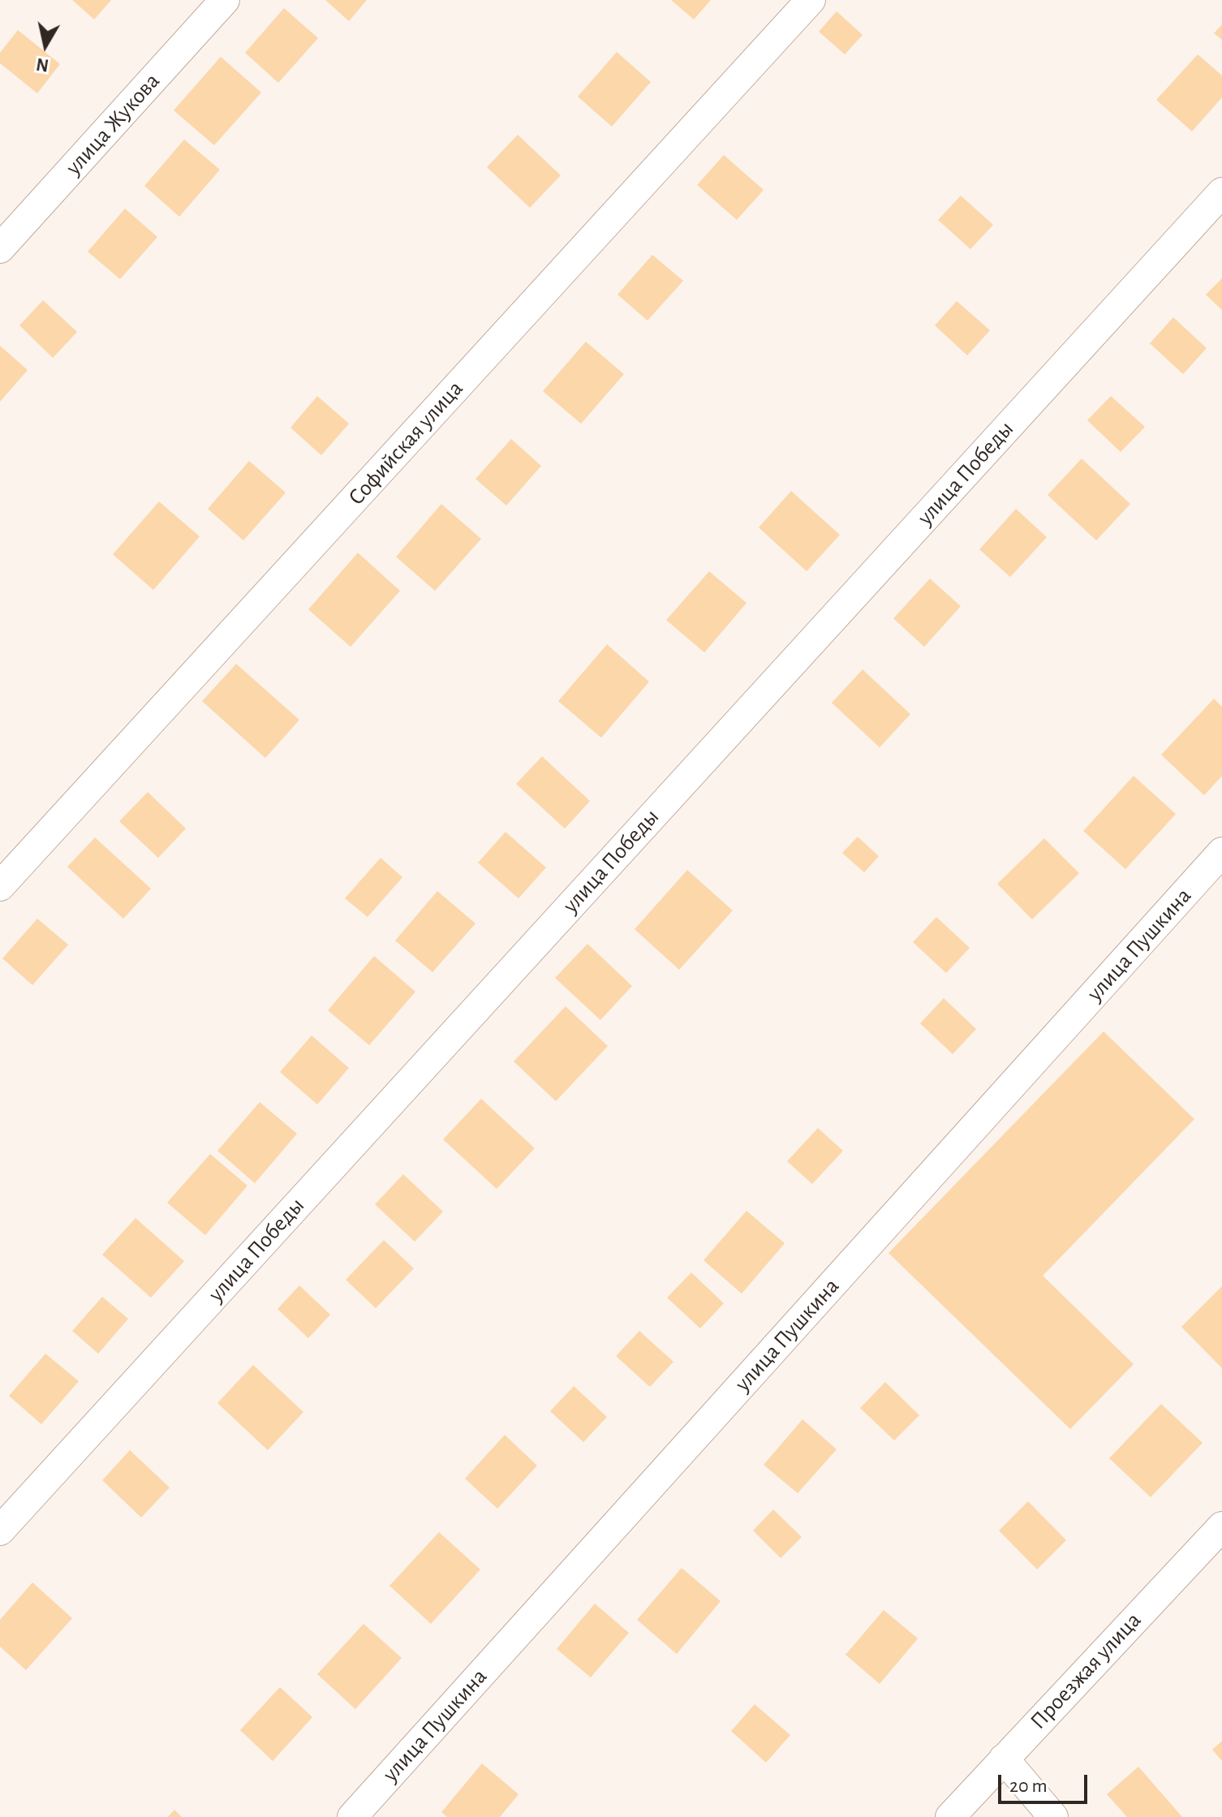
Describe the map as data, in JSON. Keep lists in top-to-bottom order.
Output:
{
  "streets": {
    "street": [
      "улица Жукова",
      "Софийская улица",
      "улица Победы",
      "улица Пушкина",
      "Проезжая улица"
    ]
  },
  "scale_bar": "20 m",
  "north": "bottom"
}
